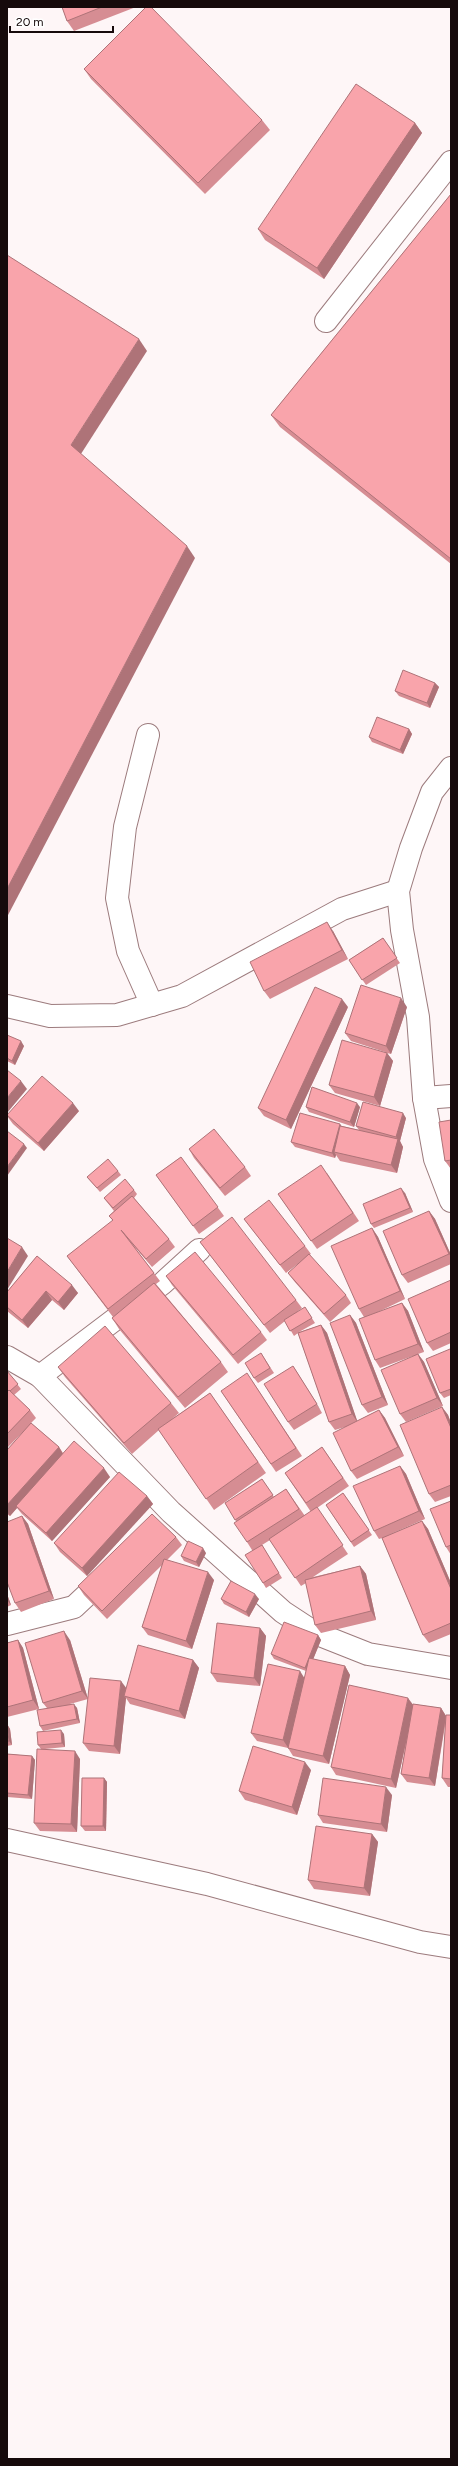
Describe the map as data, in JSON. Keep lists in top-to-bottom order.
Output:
{
  "scale_bar": "20 m"
}
